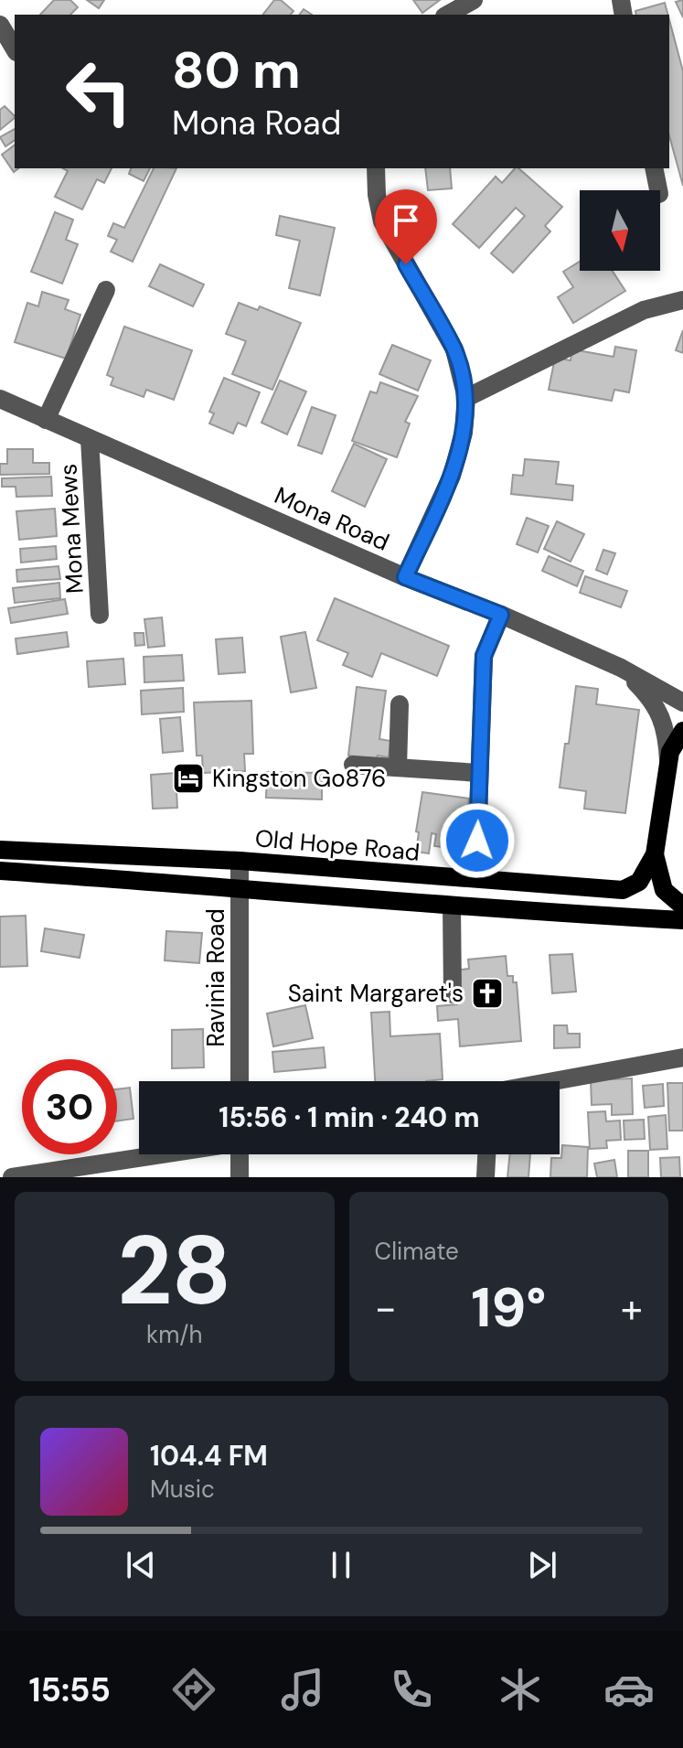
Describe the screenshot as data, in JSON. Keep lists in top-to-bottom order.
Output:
{
  "streets": {
    "main road": ["Old Hope Road"],
    "street": ["Mona Road", "Mona Mews", "Ravinia Road"]
  },
  "crossings": [
    ["Mona Road", "Mona Mews"],
    ["Old Hope Road", "Ravinia Road"]
  ],
  "places": {
    "hotel": ["Kingston Go876"],
    "church": ["Saint Margaret's"]
  },
  "north": "bottom",
  "page": {
    "turn": ["80 m", "Mona Road"],
    "limit": "30",
    "trip": "15:56 · 1 min · 240 m",
    "tile": [
      ["28", "km/h"],
      "Climate"
    ],
    "heat": ["−", "19°", "+"],
    "song": ["104.4 FM", "Music"],
    "tabs": "15:55"
  }
}
